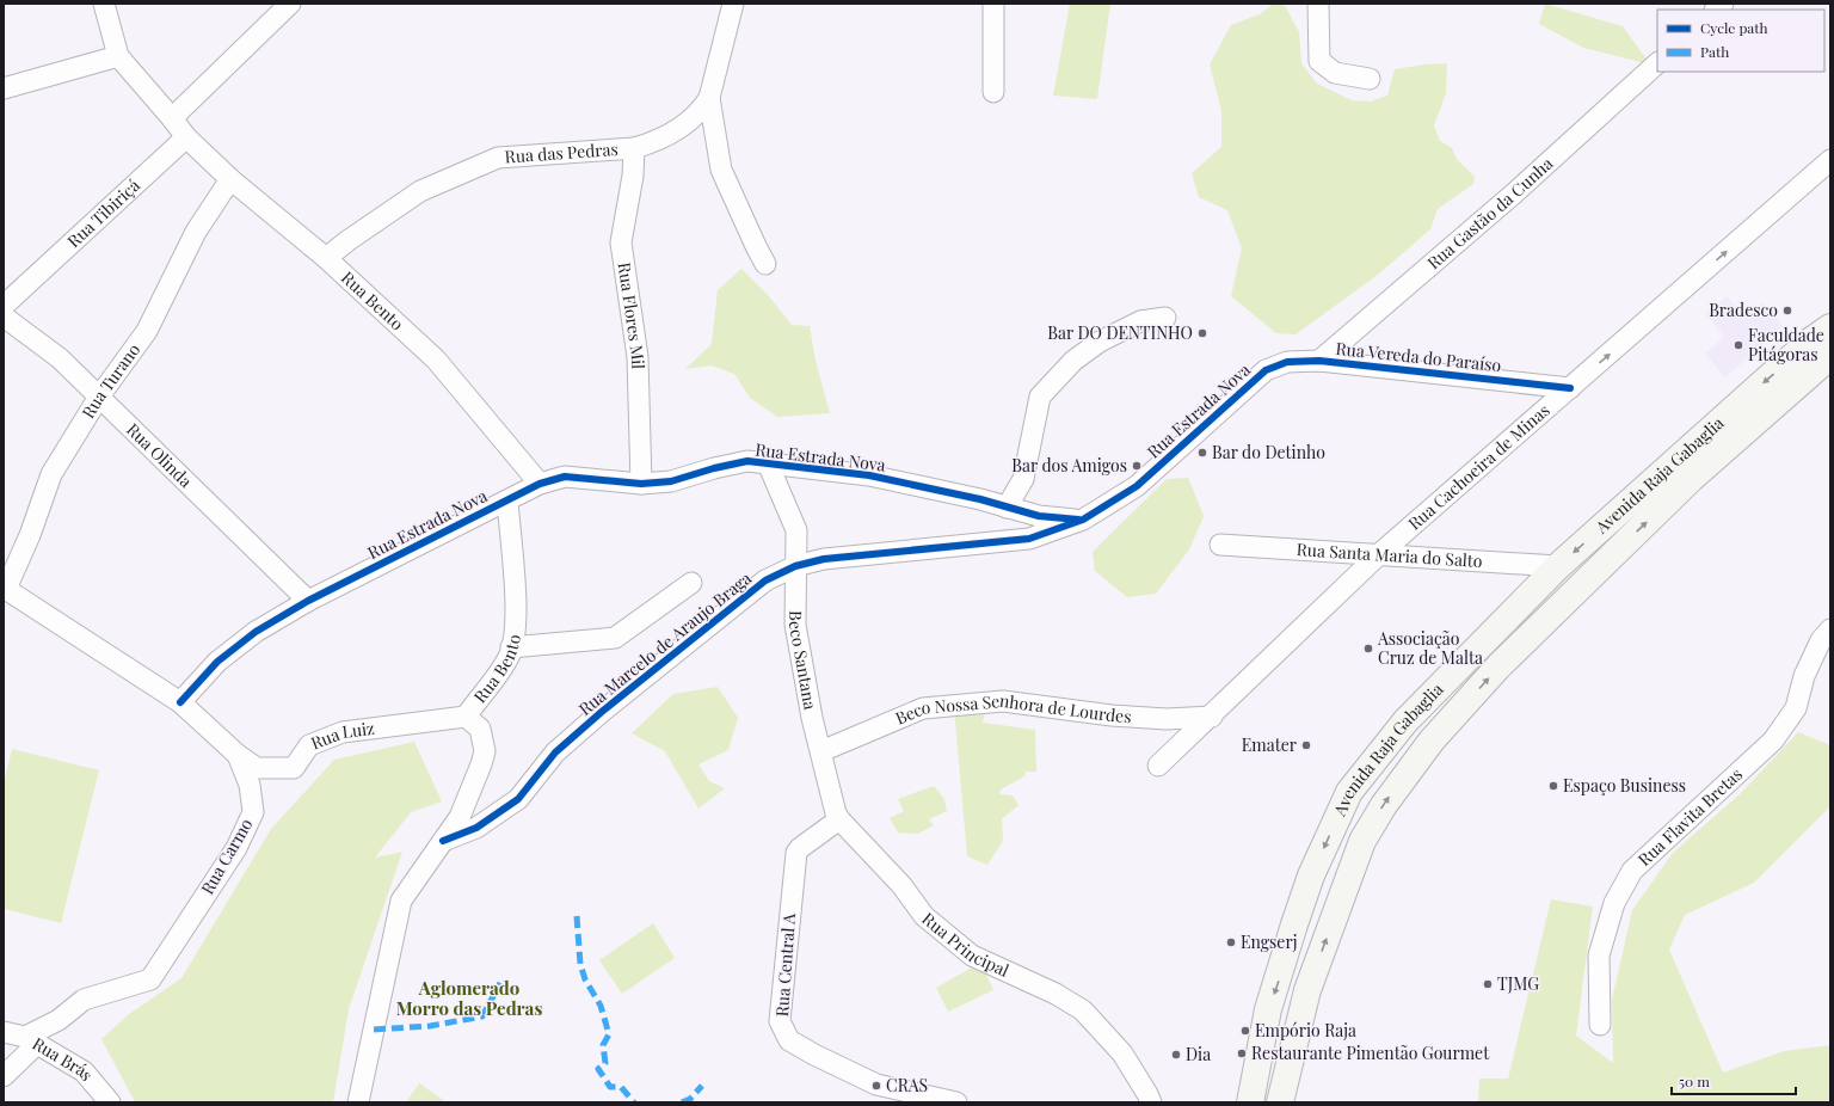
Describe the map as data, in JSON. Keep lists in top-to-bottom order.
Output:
{
  "streets": {
    "main road": ["Avenida Raja Gabaglia"],
    "street": [
      "Rua das Pedras",
      "Rua Gastão da Cunha",
      "Rua Tibiriçá",
      "Rua Bento",
      "Rua Flores Mil",
      "Rua Vereda do Paraíso",
      "Rua Turano",
      "Rua Estrada Nova",
      "Rua Olinda",
      "Rua Cachoeira de Minas",
      "Rua Santa Maria do Salto",
      "Rua Marcelo de Araujo Braga",
      "Beco Santana",
      "Beco Nossa Senhora de Lourdes",
      "Rua Luiz",
      "Rua Flavita Bretas",
      "Rua Carmo",
      "Rua Principal",
      "Rua Central A",
      "Rua Brás"
    ]
  },
  "crossings": [
    ["Rua das Pedras", "Rua Bento"],
    ["Rua das Pedras", "Rua Flores Mil"],
    ["Rua Gastão da Cunha", "Rua Vereda do Paraíso"],
    ["Rua Tibiriçá", "Rua Bento"],
    ["Rua Bento", "Rua Turano"],
    ["Rua Bento", "Rua Estrada Nova"],
    ["Rua Bento", "Rua Luiz"],
    ["Rua Flores Mil", "Rua Estrada Nova"],
    ["Rua Vereda do Paraíso", "Rua Estrada Nova"],
    ["Rua Vereda do Paraíso", "Rua Cachoeira de Minas"],
    ["Rua Turano", "Rua Olinda"],
    ["Rua Turano", "Rua Carmo"],
    ["Rua Estrada Nova", "Rua Olinda"],
    ["Rua Estrada Nova", "Rua Marcelo de Araujo Braga"],
    ["Rua Estrada Nova", "Rua Carmo"],
    ["Rua Cachoeira de Minas", "Rua Santa Maria do Salto"],
    ["Rua Cachoeira de Minas", "Beco Nossa Senhora de Lourdes"],
    ["Avenida Raja Gabaglia", "Rua Santa Maria do Salto"],
    ["Rua Marcelo de Araujo Braga", "Beco Santana"],
    ["Beco Santana", "Beco Nossa Senhora de Lourdes"],
    ["Beco Santana", "Rua Principal"],
    ["Beco Nossa Senhora de Lourdes", "Rua Principal"],
    ["Rua Luiz", "Rua Carmo"],
    ["Rua Carmo", "Rua Brás"],
    ["Rua Principal", "Rua Central A"]
  ],
  "one_way": ["Rua Cachoeira de Minas"],
  "districts": ["Aglomerado Morro das Pedras"],
  "places": [
    "Bradesco",
    "Bar DO DENTINHO",
    "Faculdade Pitágoras",
    "Bar do Detinho",
    "Bar dos Amigos",
    "Associação Cruz de Malta",
    "Emater",
    "Espaço Business",
    "Engserj",
    "TJMG",
    "Empório Raja",
    "Restaurante Pimentão Gourmet",
    "Dia",
    "CRAS"
  ],
  "legend": ["Cycle path", "Path"],
  "scale_bar": "50 m"
}
